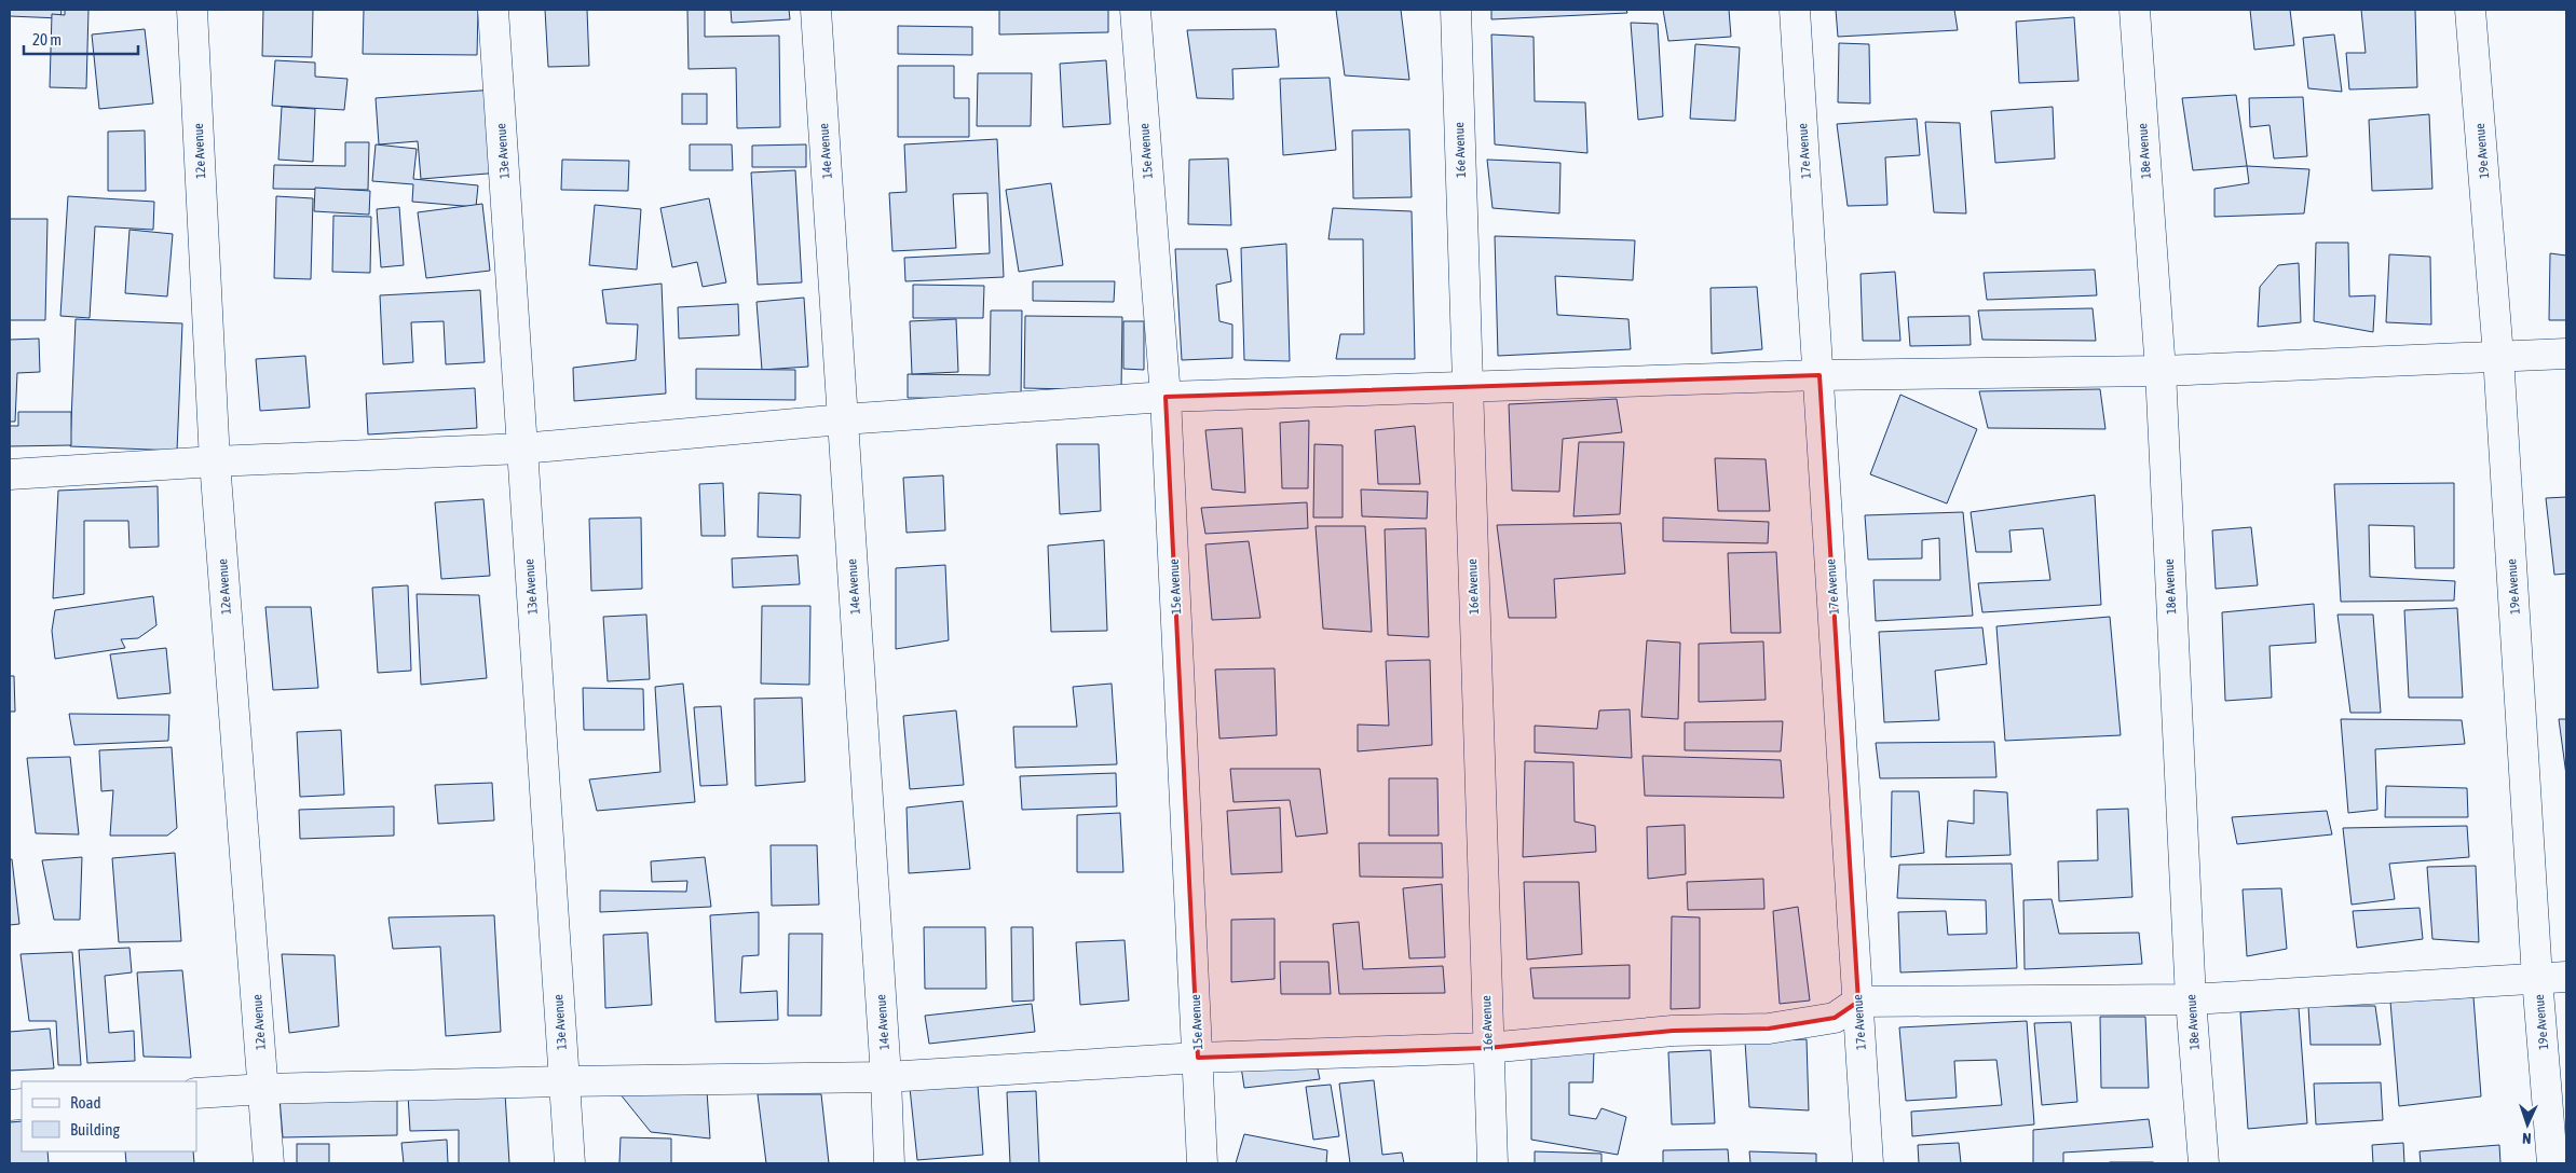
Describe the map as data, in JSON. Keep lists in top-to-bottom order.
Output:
{
  "streets": {
    "street": [
      "16e Avenue",
      "12e Avenue",
      "13e Avenue",
      "14e Avenue",
      "15e Avenue",
      "17e Avenue",
      "18e Avenue",
      "19e Avenue"
    ]
  },
  "legend": ["Road", "Building"],
  "scale_bar": "20 m",
  "north": "bottom"
}
